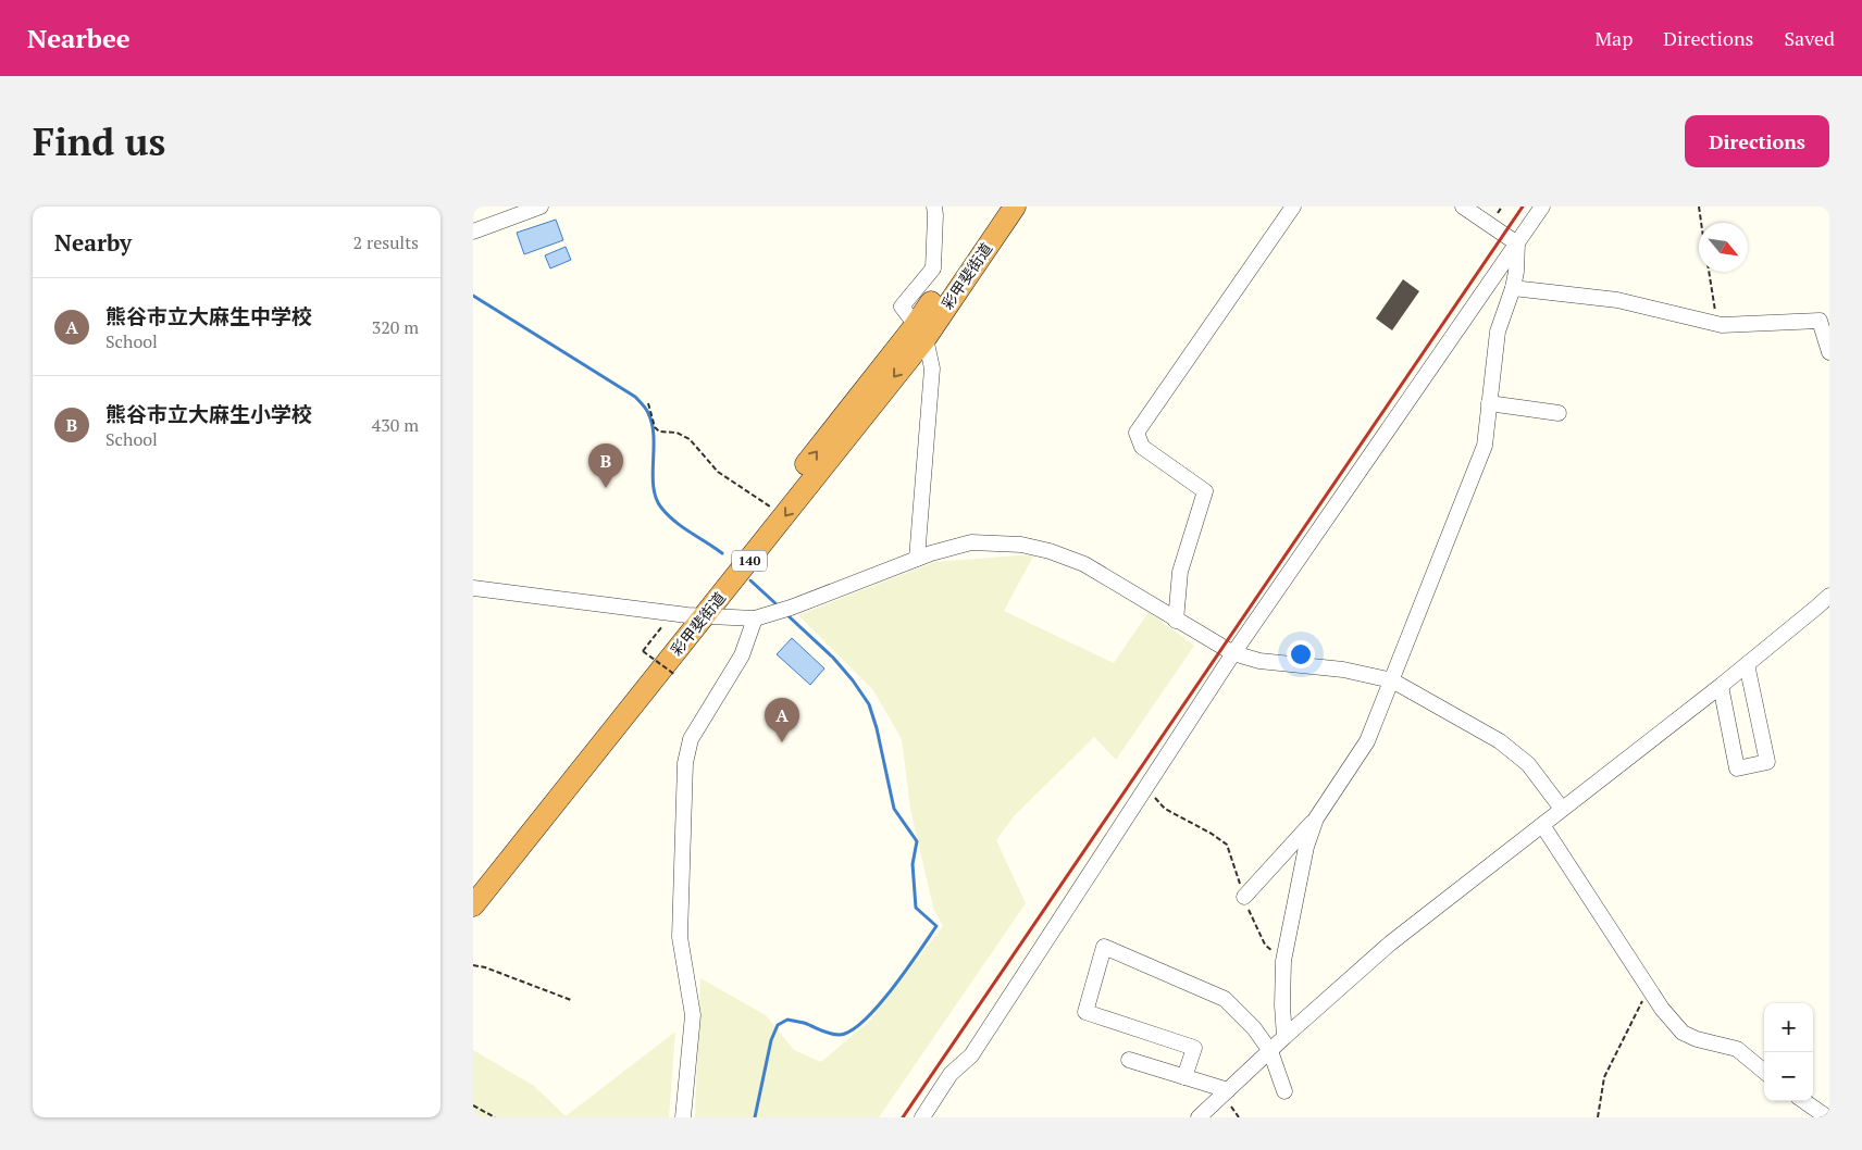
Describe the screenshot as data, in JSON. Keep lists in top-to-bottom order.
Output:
{
  "streets": {
    "highway": ["彩甲斐街道", "140"]
  },
  "north": "bottom right",
  "page": {
    "header": "Nearbee",
    "nav": ["Map", "Directions", "Saved"],
    "buttons": "Directions",
    "title": "Find us",
    "heading": ["Nearby", "2 results"],
    "list": [
      {
        "mark": "A",
        "name": "熊谷市立大麻生中学校",
        "note": "School",
        "value": "320 m"
      },
      {
        "mark": "B",
        "name": "熊谷市立大麻生小学校",
        "note": "School",
        "value": "430 m"
      }
    ],
    "pins": ["B", "A"],
    "map_buttons": ["+", "−"]
  }
}
